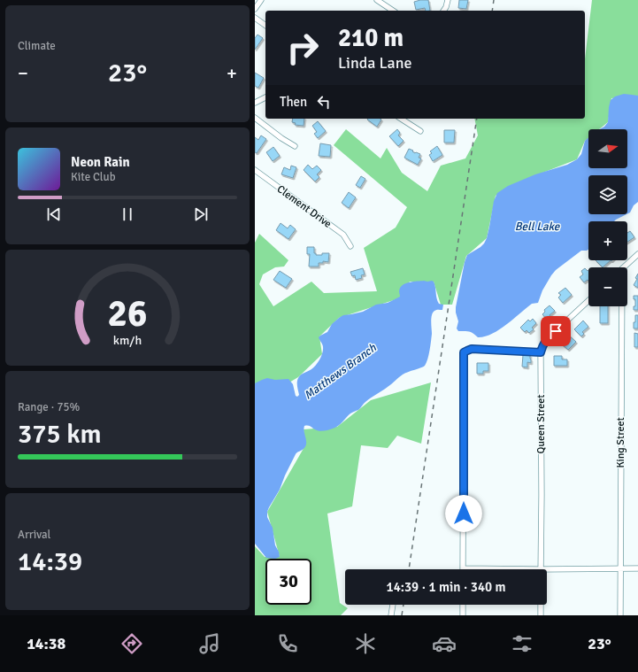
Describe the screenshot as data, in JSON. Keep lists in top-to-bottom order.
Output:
{
  "streets": {
    "street": ["Clement Drive", "Queen Street", "King Street"]
  },
  "water": ["Bell Lake", "Matthews Branch"],
  "north": "right",
  "page": {
    "tile": [
      "Climate",
      ["Range · 75%", "375 km"],
      ["Arrival", "14:39"]
    ],
    "turn": ["210 m", "Linda Lane"],
    "heat": ["−", "23°", "+"],
    "then": "Then",
    "map_buttons": ["+", "−"],
    "song": ["Neon Rain", "Kite Club"],
    "limit": "30",
    "trip": "14:39 · 1 min · 340 m",
    "tabs": ["14:38", "23°"],
    "gauge": ["26", "km/h"]
  }
}
